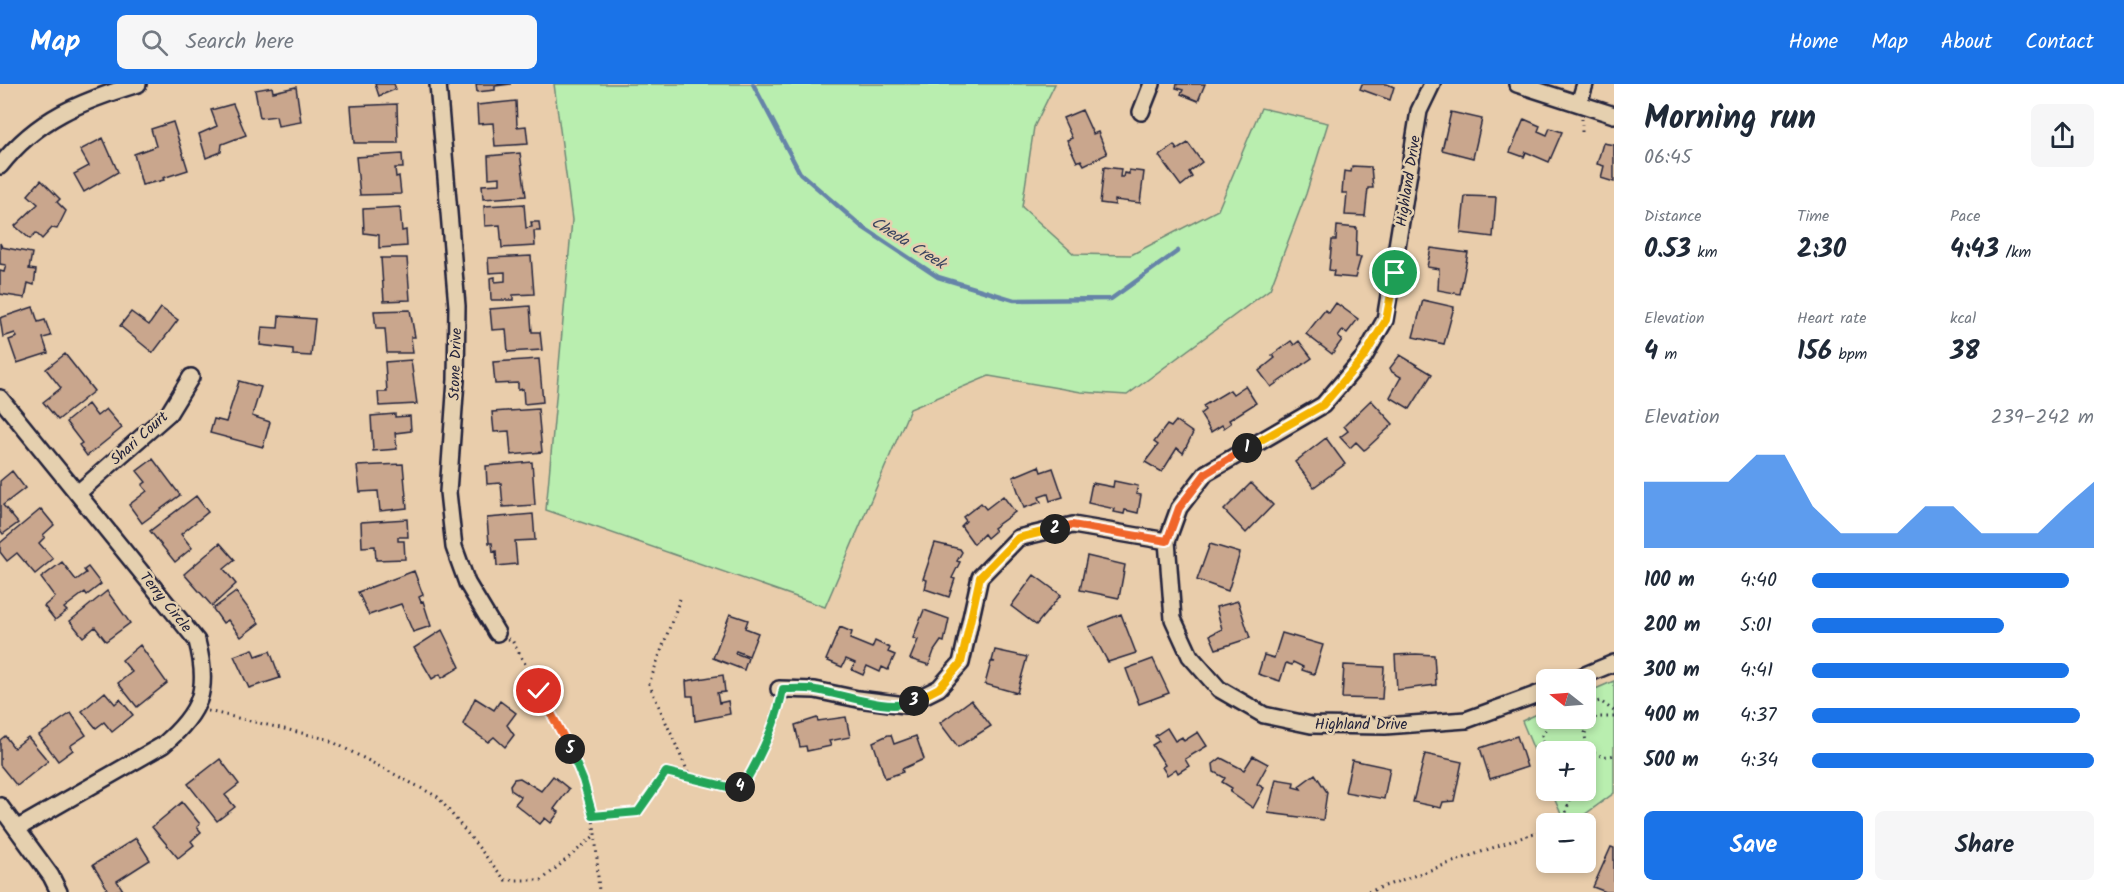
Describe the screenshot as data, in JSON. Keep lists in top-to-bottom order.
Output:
{
  "streets": {
    "street": [
      "Highland Drive",
      "Stone Drive",
      "Shari Court",
      "Terry Circle"
    ]
  },
  "crossings": [
    ["Shari Court", "Terry Circle"]
  ],
  "water": ["Cheda Creek"],
  "north": "left",
  "page": {
    "header": "Map",
    "search": "Search here",
    "nav": [
      "Home",
      "Map",
      "About",
      "Contact"
    ],
    "heading": ["Morning run", "06:45"],
    "stats": [
      ["Distance", "0.53 km"],
      ["Time", "2:30"],
      ["Pace", "4:43 /km"],
      ["Elevation", "4 m"],
      ["Heart rate", "156 bpm"],
      ["kcal", "38"]
    ],
    "chart": ["Elevation", "239–242 m"],
    "pins": [
      "1",
      "2",
      "3",
      "5",
      "4"
    ],
    "list": [
      {
        "name": "100 m",
        "note": "4:40"
      },
      {
        "name": "200 m",
        "note": "5:01"
      },
      {
        "name": "300 m",
        "note": "4:41"
      },
      {
        "name": "400 m",
        "note": "4:37"
      },
      {
        "name": "500 m",
        "note": "4:34"
      }
    ],
    "map_buttons": ["+", "−"],
    "buttons": ["Save", "Share"]
  }
}
